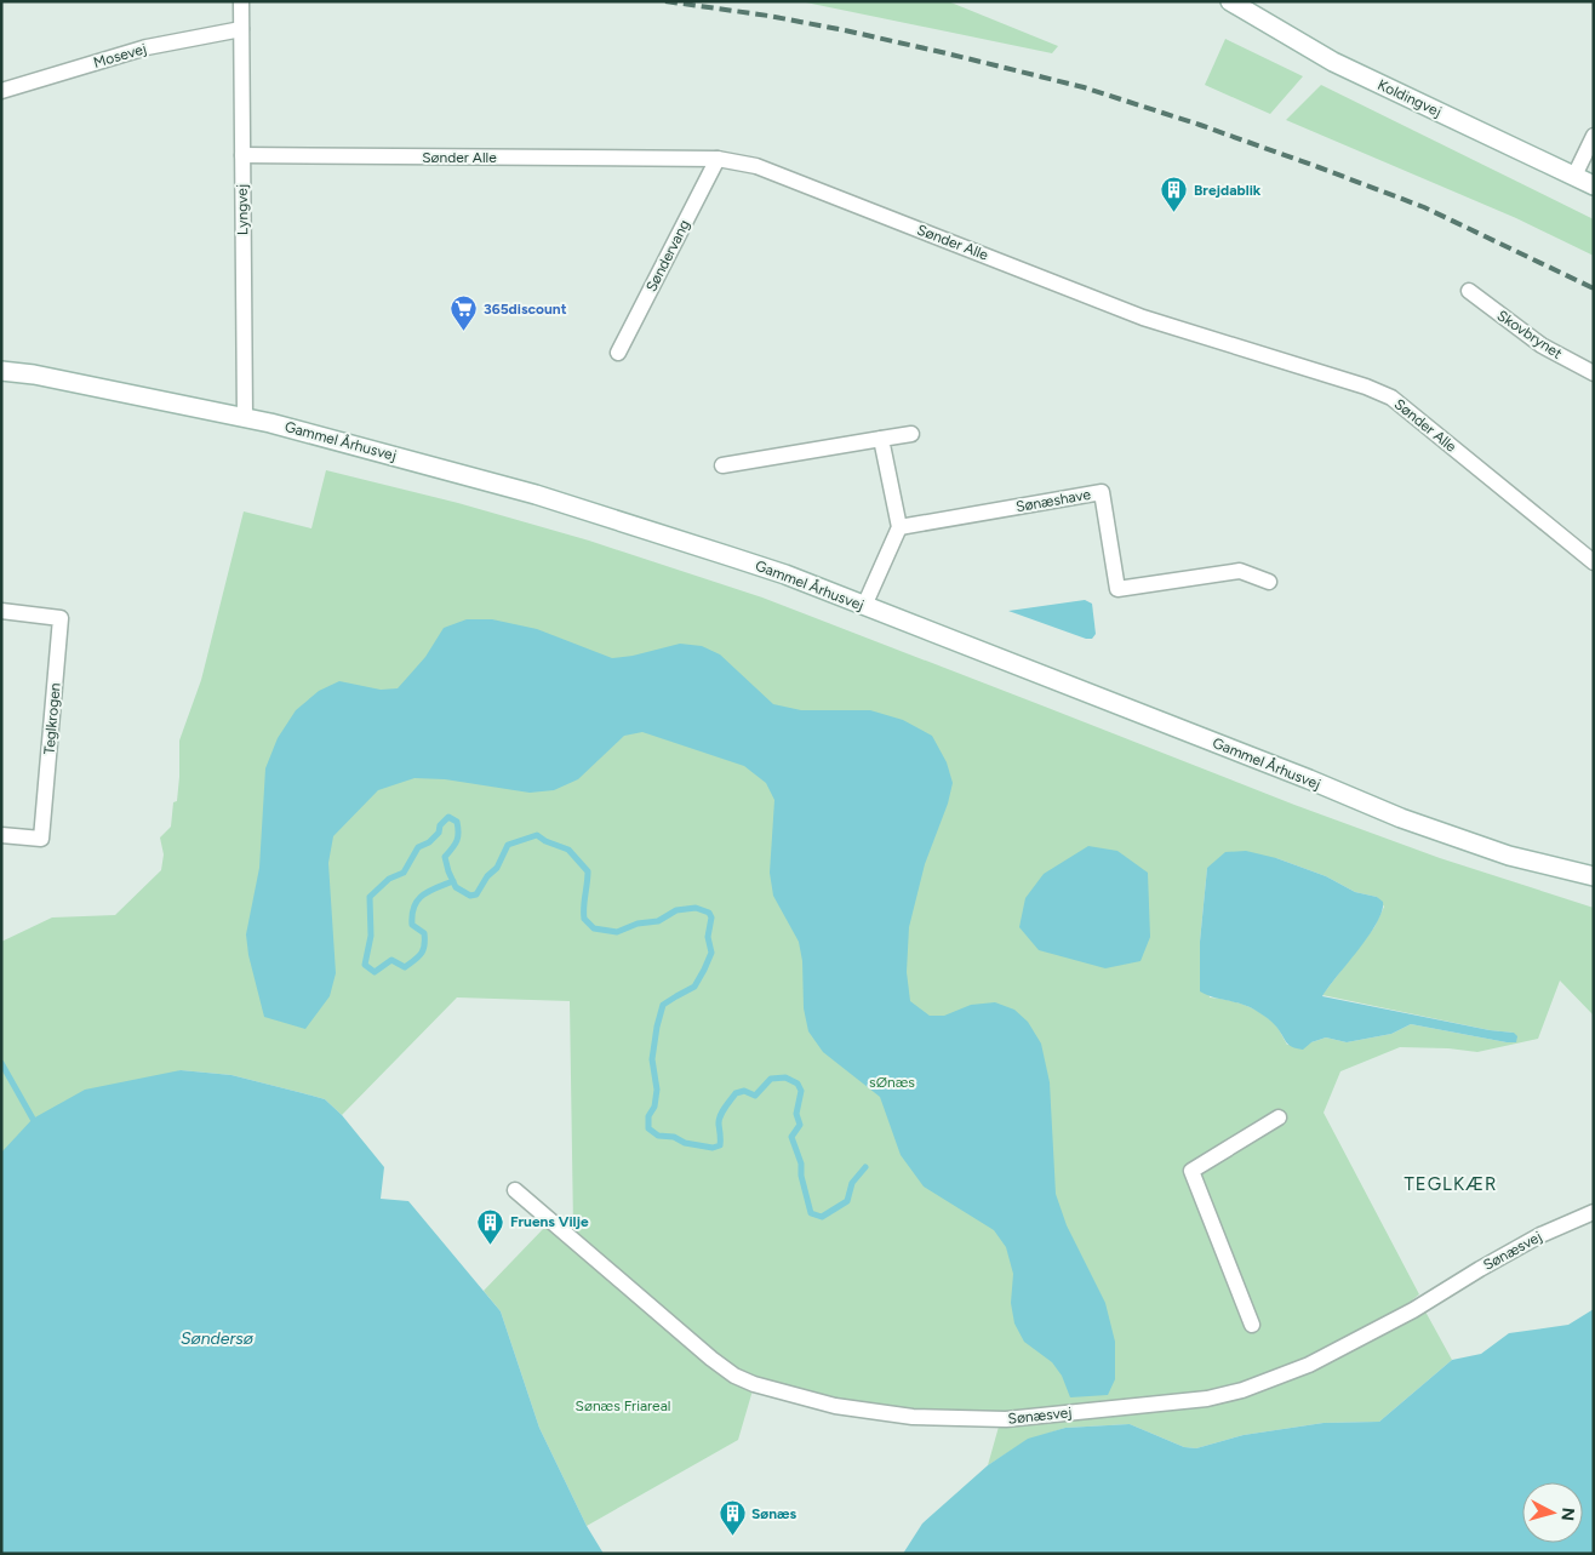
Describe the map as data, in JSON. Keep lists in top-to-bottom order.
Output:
{
  "streets": {
    "street": [
      "Mosevej",
      "Koldingvej",
      "Sønder Alle",
      "Lyngvej",
      "Søndervang",
      "Skovbrynet",
      "Gammel Århusvej",
      "Sønæshave",
      "Teglkrogen",
      "Sønæsvej"
    ]
  },
  "crossings": [
    ["Mosevej", "Lyngvej"],
    ["Sønder Alle", "Lyngvej"],
    ["Sønder Alle", "Søndervang"],
    ["Lyngvej", "Gammel Århusvej"]
  ],
  "districts": ["TEGLKÆR"],
  "water": ["Søndersø"],
  "parks": ["sØnæs", "Sønæs Friareal"],
  "places": {
    "building": ["Brejdablik", "Fruens Vilje", "Sønæs"],
    "supermarket": ["365discount"]
  },
  "north": "right"
}
